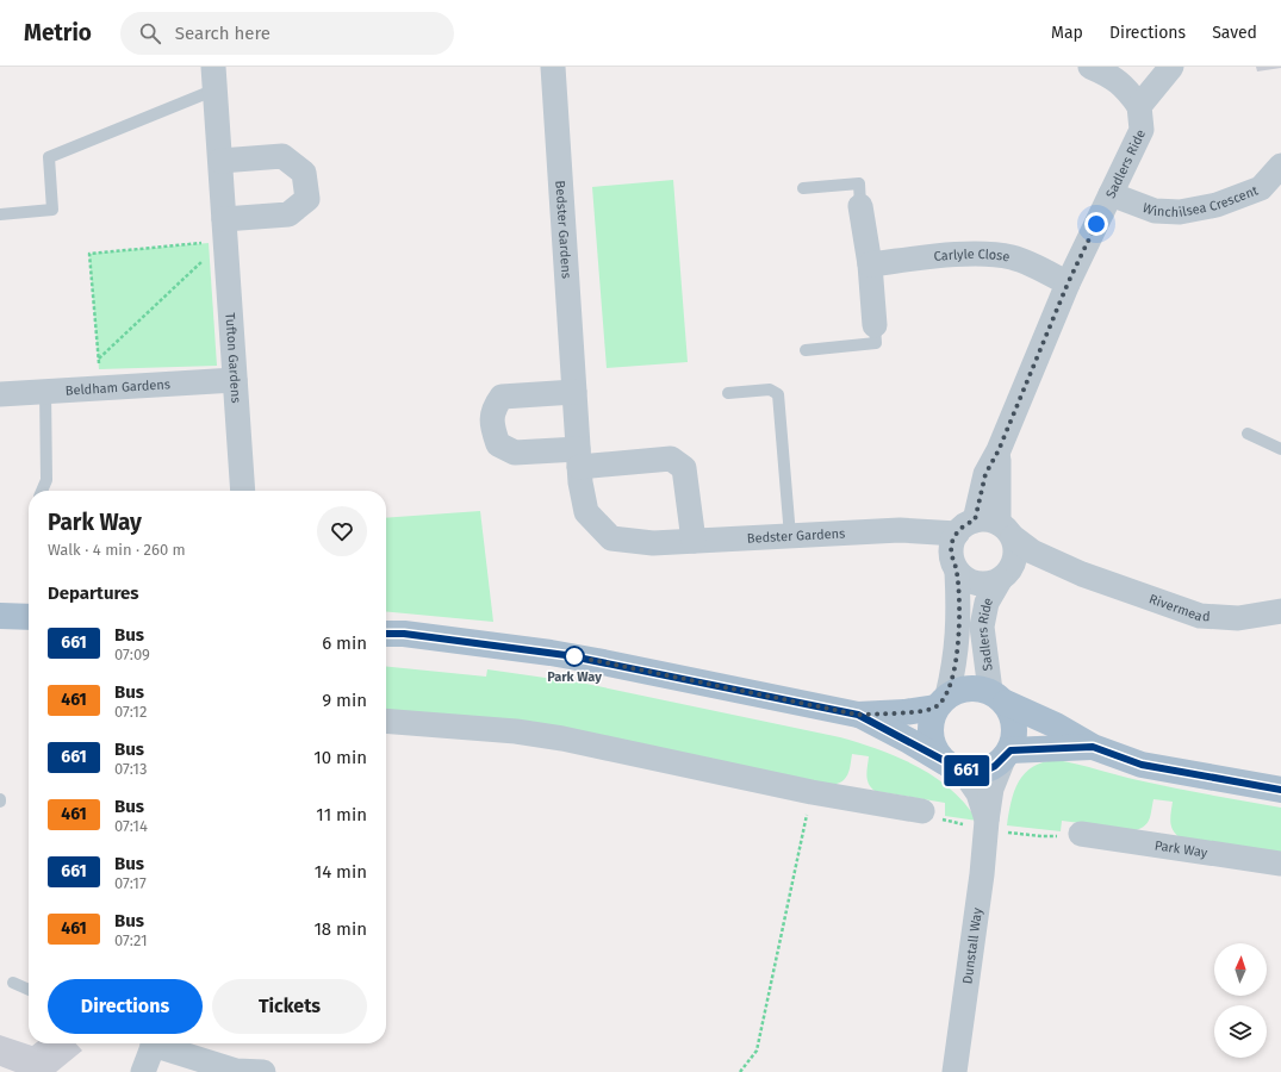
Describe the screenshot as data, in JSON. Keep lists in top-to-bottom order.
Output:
{
  "streets": {
    "street": [
      "Sadlers Ride",
      "Winchilsea Crescent",
      "Bedster Gardens",
      "Carlyle Close",
      "Tufton Gardens",
      "Beldham Gardens",
      "Rivermead",
      "Park Way",
      "Dunstall Way"
    ]
  },
  "crossings": [
    ["Sadlers Ride", "Winchilsea Crescent"],
    ["Sadlers Ride", "Bedster Gardens"],
    ["Sadlers Ride", "Carlyle Close"],
    ["Sadlers Ride", "Rivermead"],
    ["Sadlers Ride", "Dunstall Way"],
    ["Bedster Gardens", "Rivermead"],
    ["Tufton Gardens", "Beldham Gardens"]
  ],
  "places": ["Park Way"],
  "lines": ["bus line 661"],
  "north": "top",
  "page": {
    "header": "Metrio",
    "search": "Search here",
    "nav": ["Map", "Directions", "Saved"],
    "on_map": "661",
    "heading": [
      ["Park Way", "Walk · 4 min · 260 m"],
      "Departures"
    ],
    "list": [
      {
        "mark": "661",
        "name": "Bus",
        "note": "07:09",
        "value": "6 min"
      },
      {
        "mark": "461",
        "name": "Bus",
        "note": "07:12",
        "value": "9 min"
      },
      {
        "mark": "661",
        "name": "Bus",
        "note": "07:13",
        "value": "10 min"
      },
      {
        "mark": "461",
        "name": "Bus",
        "note": "07:14",
        "value": "11 min"
      },
      {
        "mark": "661",
        "name": "Bus",
        "note": "07:17",
        "value": "14 min"
      },
      {
        "mark": "461",
        "name": "Bus",
        "note": "07:21",
        "value": "18 min"
      }
    ],
    "buttons": ["Directions", "Tickets"]
  }
}
